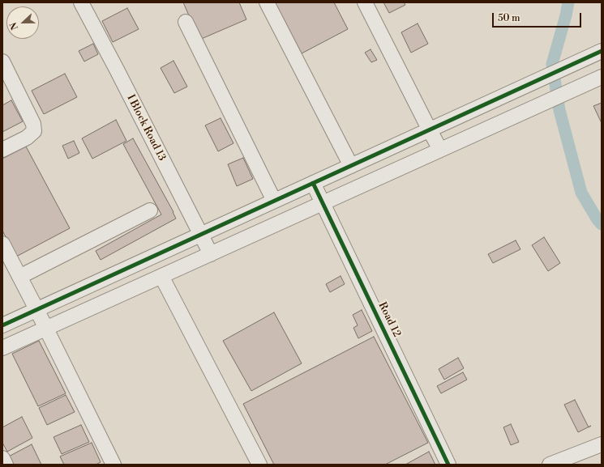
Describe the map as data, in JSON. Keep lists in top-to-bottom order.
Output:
{
  "streets": {
    "street": ["I Block Road 13", "Road 12"]
  },
  "scale_bar": "50 m",
  "north": "left"
}
